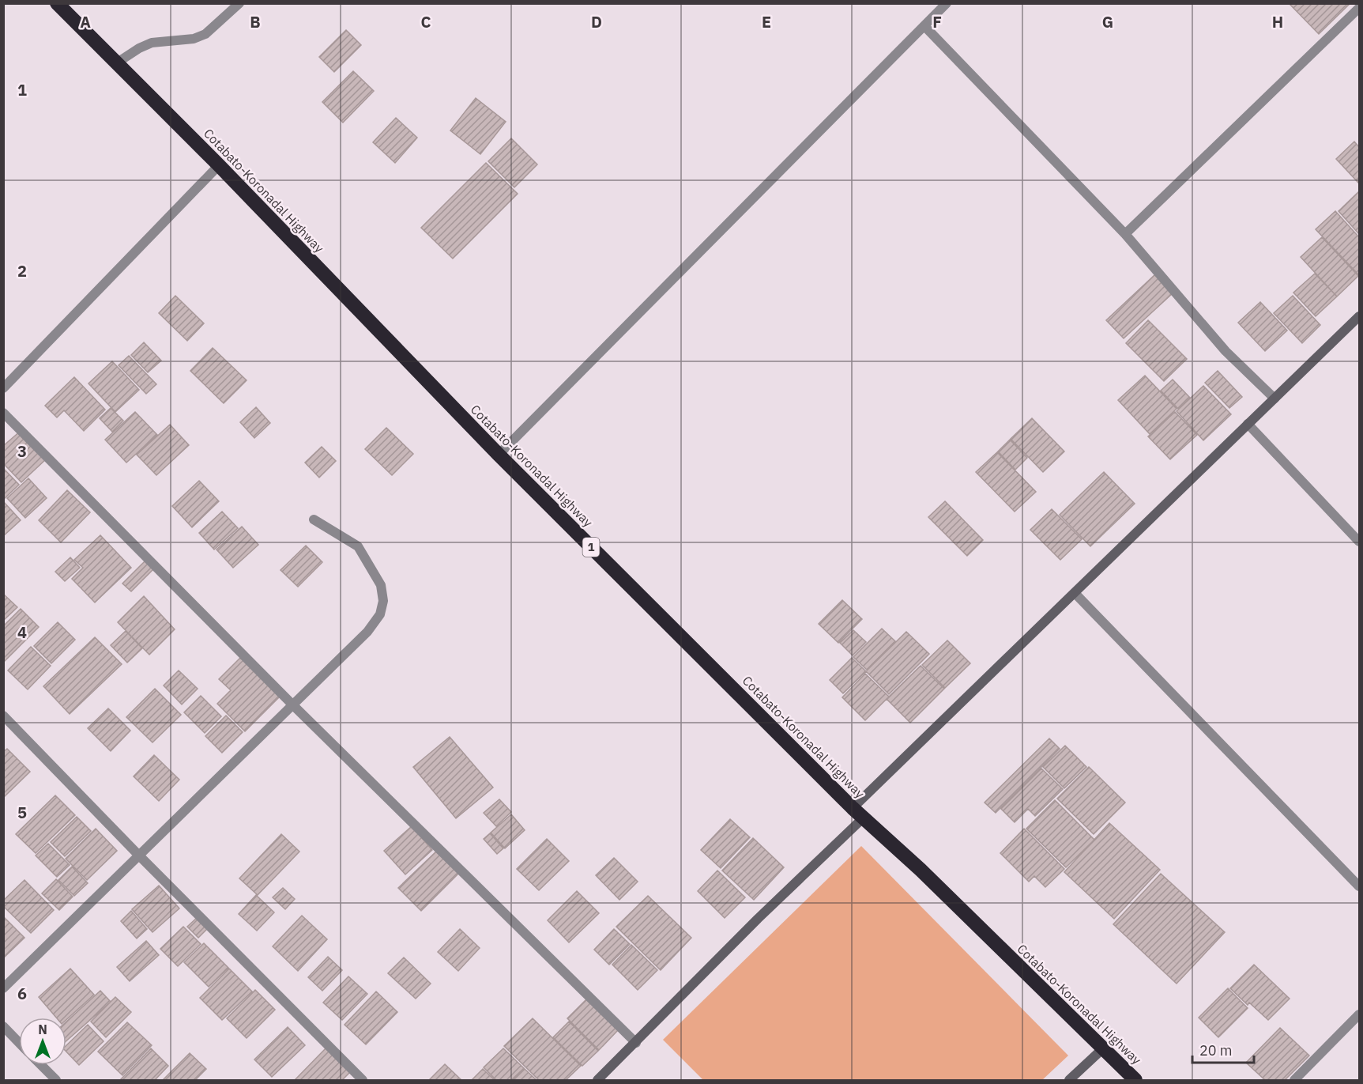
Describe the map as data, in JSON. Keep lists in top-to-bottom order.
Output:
{
  "streets": {
    "highway": ["Cotabato-Koronadal Highway", "1"]
  },
  "scale_bar": "20 m",
  "north": "top",
  "grid": {
    "columns": [
      "A",
      "B",
      "C",
      "D",
      "E",
      "F",
      "G",
      "H"
    ],
    "rows": [
      "1",
      "2",
      "3",
      "4",
      "5",
      "6"
    ]
  }
}
